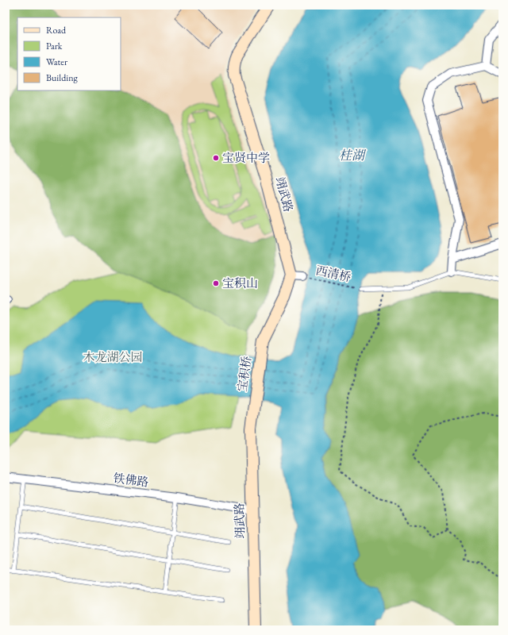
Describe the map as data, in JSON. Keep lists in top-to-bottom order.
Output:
{
  "streets": {
    "main road": ["翊武路", "宝积桥"],
    "street": ["铁佛路"],
    "path": ["西清桥"]
  },
  "crossings": [
    ["翊武路", "西清桥"],
    ["翊武路", "宝积桥"],
    ["翊武路", "铁佛路"],
    ["西清桥", "宝积桥"]
  ],
  "water": ["桂湖"],
  "parks": ["木龙湖公园"],
  "places": ["宝贤中学", "宝积山"],
  "legend": [
    "Road",
    "Park",
    "Water",
    "Building"
  ]
}
